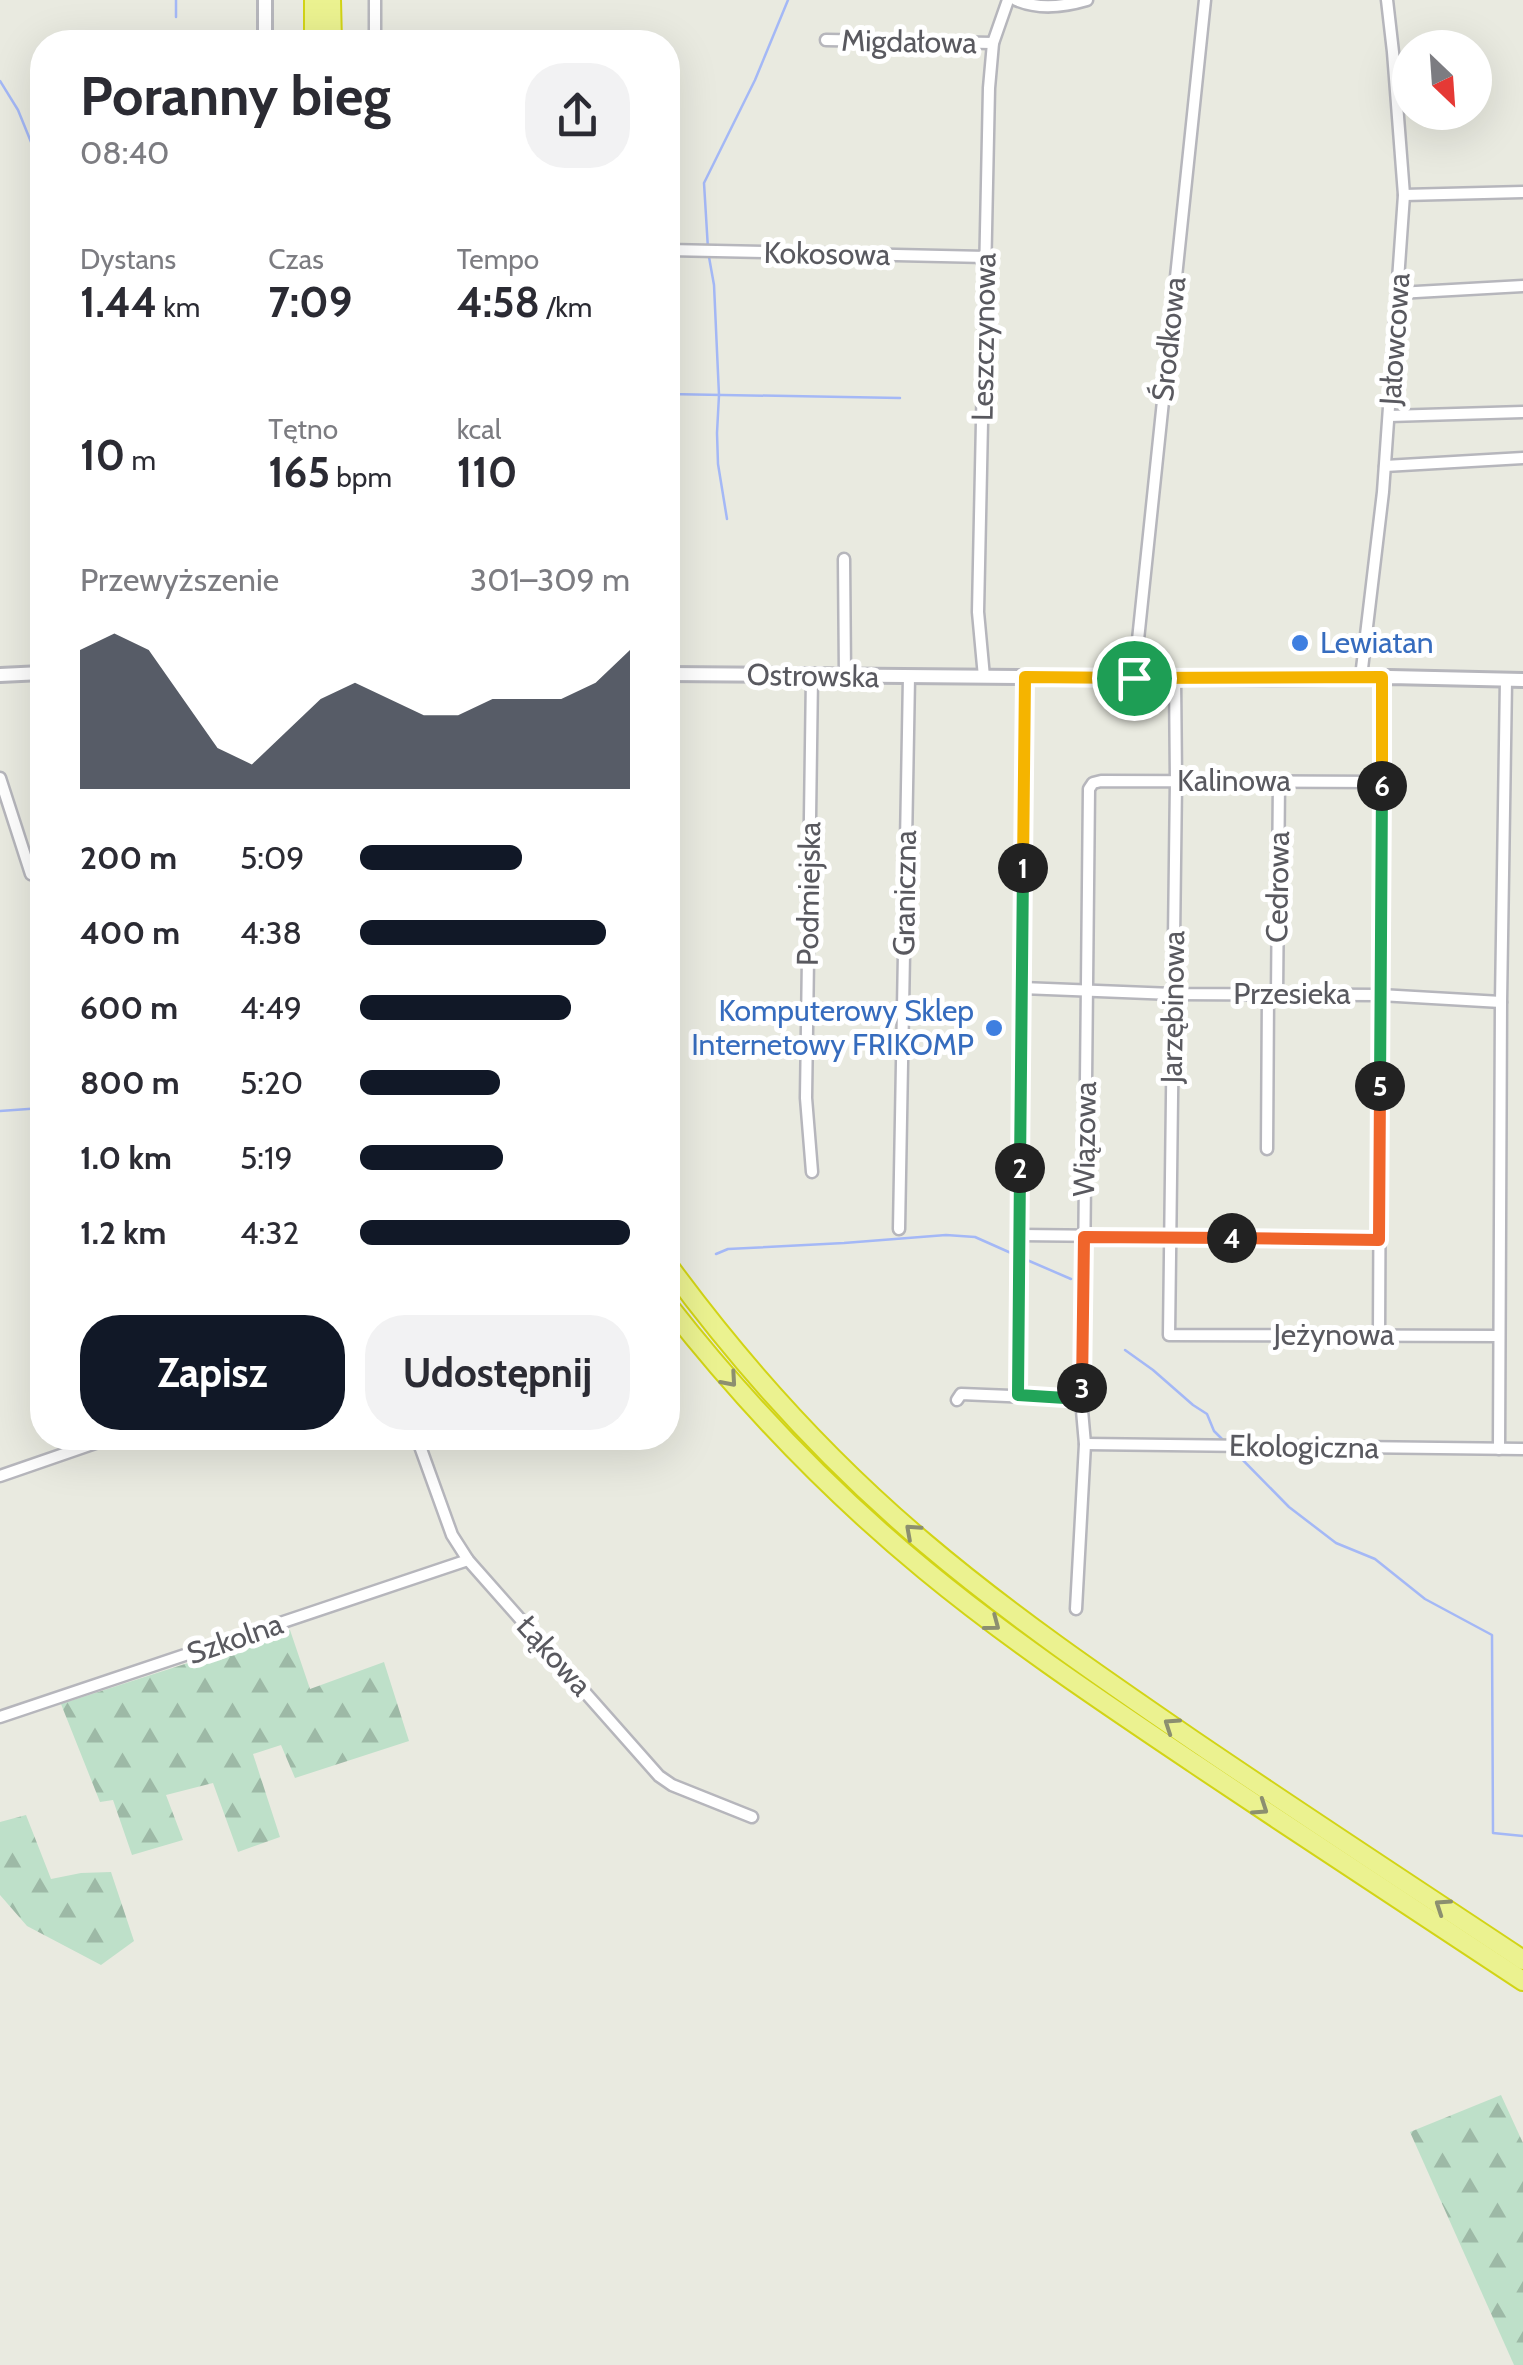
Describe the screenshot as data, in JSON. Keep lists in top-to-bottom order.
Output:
{
  "streets": {
    "street": [
      "Migdałowa",
      "Kokosowa",
      "Leszczynowa",
      "Środkowa",
      "Jałowcowa",
      "Ostrowska",
      "Kalinowa",
      "Cedrowa",
      "Graniczna",
      "Podmiejska",
      "Przesieka",
      "Jarzębinowa",
      "Wiązowa",
      "Jeżynowa",
      "Ekologiczna",
      "Szkolna",
      "Łąkowa"
    ]
  },
  "crossings": [
    ["Migdałowa", "Leszczynowa"],
    ["Kokosowa", "Leszczynowa"],
    ["Leszczynowa", "Ostrowska"],
    ["Środkowa", "Ostrowska"],
    ["Jałowcowa", "Ostrowska"],
    ["Ostrowska", "Graniczna"],
    ["Ostrowska", "Podmiejska"],
    ["Ostrowska", "Jarzębinowa"],
    ["Kalinowa", "Cedrowa"],
    ["Kalinowa", "Jarzębinowa"],
    ["Kalinowa", "Wiązowa"],
    ["Cedrowa", "Przesieka"],
    ["Przesieka", "Jarzębinowa"],
    ["Przesieka", "Wiązowa"],
    ["Jarzębinowa", "Jeżynowa"],
    ["Wiązowa", "Ekologiczna"],
    ["Szkolna", "Łąkowa"]
  ],
  "places": ["Lewiatan", "Komputerowy Sklep Internetowy FRIKOMP"],
  "north": "bottom right",
  "page": {
    "heading": ["Poranny bieg", "08:40"],
    "stats": [
      ["Dystans", "1.44 km"],
      ["Czas", "7:09"],
      ["Tempo", "4:58 /km"],
      ["10 m"],
      ["Tętno", "165 bpm"],
      ["kcal", "110"]
    ],
    "chart": ["Przewyższenie", "301–309 m"],
    "pins": [
      "6",
      "1",
      "5",
      "2",
      "4",
      "3"
    ],
    "list": [
      {
        "name": "200 m",
        "note": "5:09"
      },
      {
        "name": "400 m",
        "note": "4:38"
      },
      {
        "name": "600 m",
        "note": "4:49"
      },
      {
        "name": "800 m",
        "note": "5:20"
      },
      {
        "name": "1.0 km",
        "note": "5:19"
      },
      {
        "name": "1.2 km",
        "note": "4:32"
      }
    ],
    "buttons": ["Zapisz", "Udostępnij"]
  }
}
